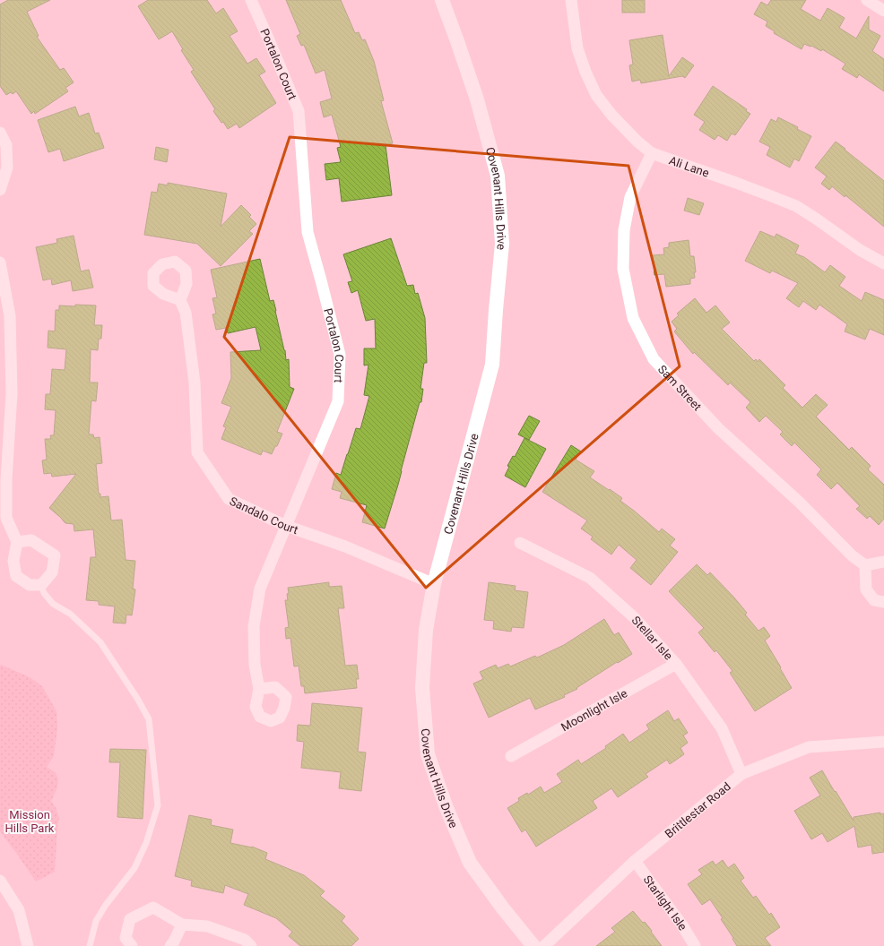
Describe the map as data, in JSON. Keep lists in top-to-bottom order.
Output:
{
  "streets": {
    "street": [
      "Portalon Court",
      "Ali Lane",
      "Covenant Hills Drive",
      "Sam Street",
      "Sandalo Court",
      "Stellar Isle",
      "Moonlight Isle",
      "Brittlestar Road",
      "Starlight Isle"
    ]
  },
  "crossings": [
    ["Portalon Court", "Sandalo Court"],
    ["Ali Lane", "Sam Street"],
    ["Covenant Hills Drive", "Sandalo Court"],
    ["Stellar Isle", "Moonlight Isle"],
    ["Stellar Isle", "Brittlestar Road"],
    ["Brittlestar Road", "Starlight Isle"]
  ],
  "parks": ["Mission Hills Park"]
}
